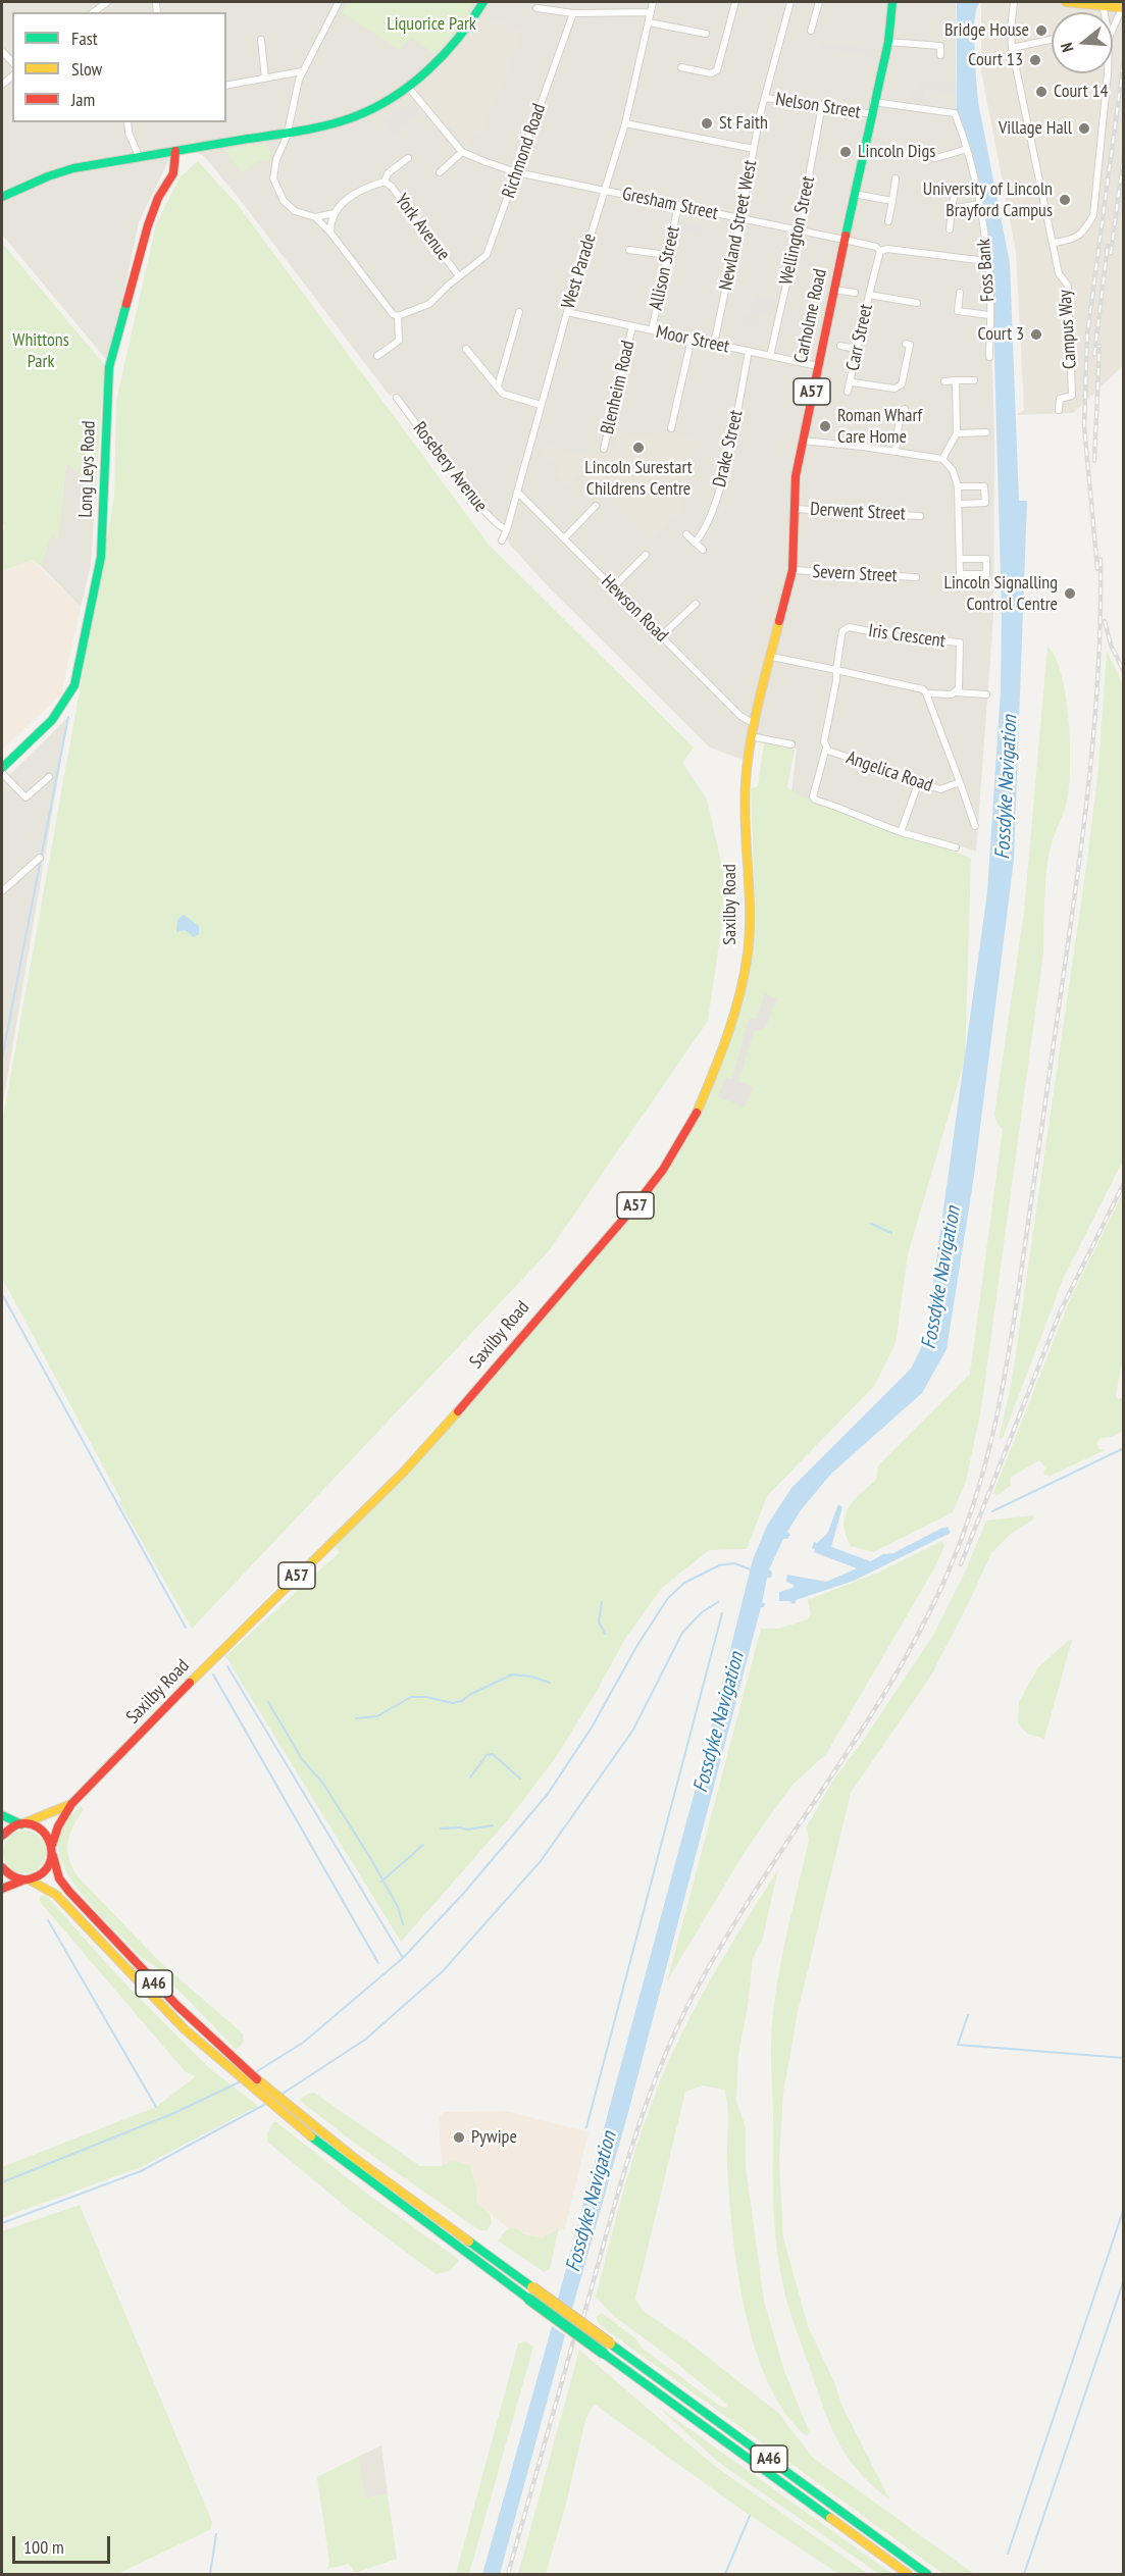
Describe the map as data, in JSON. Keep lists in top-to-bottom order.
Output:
{
  "streets": {
    "main road": [
      "Carholme Road",
      "A57",
      "Long Leys Road",
      "Saxilby Road",
      "A46"
    ],
    "street": [
      "Nelson Street",
      "Richmond Road",
      "Gresham Street",
      "Newland Street West",
      "York Avenue",
      "Wellington Street",
      "Allison Street",
      "Foss Bank",
      "West Parade",
      "Campus Way",
      "Carr Street",
      "Moor Street",
      "Blenheim Road",
      "Drake Street",
      "Rosebery Avenue",
      "Derwent Street",
      "Severn Street",
      "Hewson Road",
      "Iris Crescent",
      "Angelica Road"
    ]
  },
  "crossings": [
    ["Nelson Street", "Newland Street West"],
    ["Nelson Street", "Wellington Street"],
    ["Nelson Street", "Carholme Road"],
    ["Richmond Road", "Gresham Street"],
    ["Richmond Road", "York Avenue"],
    ["Gresham Street", "Newland Street West"],
    ["Gresham Street", "Wellington Street"],
    ["Gresham Street", "Allison Street"],
    ["Gresham Street", "Foss Bank"],
    ["Gresham Street", "West Parade"],
    ["Gresham Street", "Carholme Road"],
    ["Gresham Street", "Carr Street"],
    ["Newland Street West", "Moor Street"],
    ["Wellington Street", "Moor Street"],
    ["Allison Street", "Moor Street"],
    ["Foss Bank", "Carholme Road"],
    ["West Parade", "Moor Street"],
    ["West Parade", "Rosebery Avenue"],
    ["West Parade", "Hewson Road"],
    ["Carholme Road", "Moor Street"],
    ["Carholme Road", "Derwent Street"],
    ["Carholme Road", "Severn Street"],
    ["Carholme Road", "Hewson Road"],
    ["Carholme Road", "Saxilby Road"],
    ["Moor Street", "Blenheim Road"],
    ["Moor Street", "Drake Street"],
    ["Iris Crescent", "Angelica Road"],
    ["Saxilby Road", "A46"]
  ],
  "water": ["Fossdyke Navigation"],
  "parks": ["Liquorice Park", "Whittons Park"],
  "places": [
    "Bridge House",
    "Court 13",
    "Court 14",
    "St Faith",
    "Village Hall",
    "Lincoln Digs",
    "University of Lincoln Brayford Campus",
    "Court 3",
    "Roman Wharf Care Home",
    "Lincoln Surestart Childrens Centre",
    "Lincoln Signalling Control Centre",
    "Pywipe"
  ],
  "legend": ["Fast", "Slow", "Jam"],
  "scale_bar": "100 m",
  "north": "left"
}
